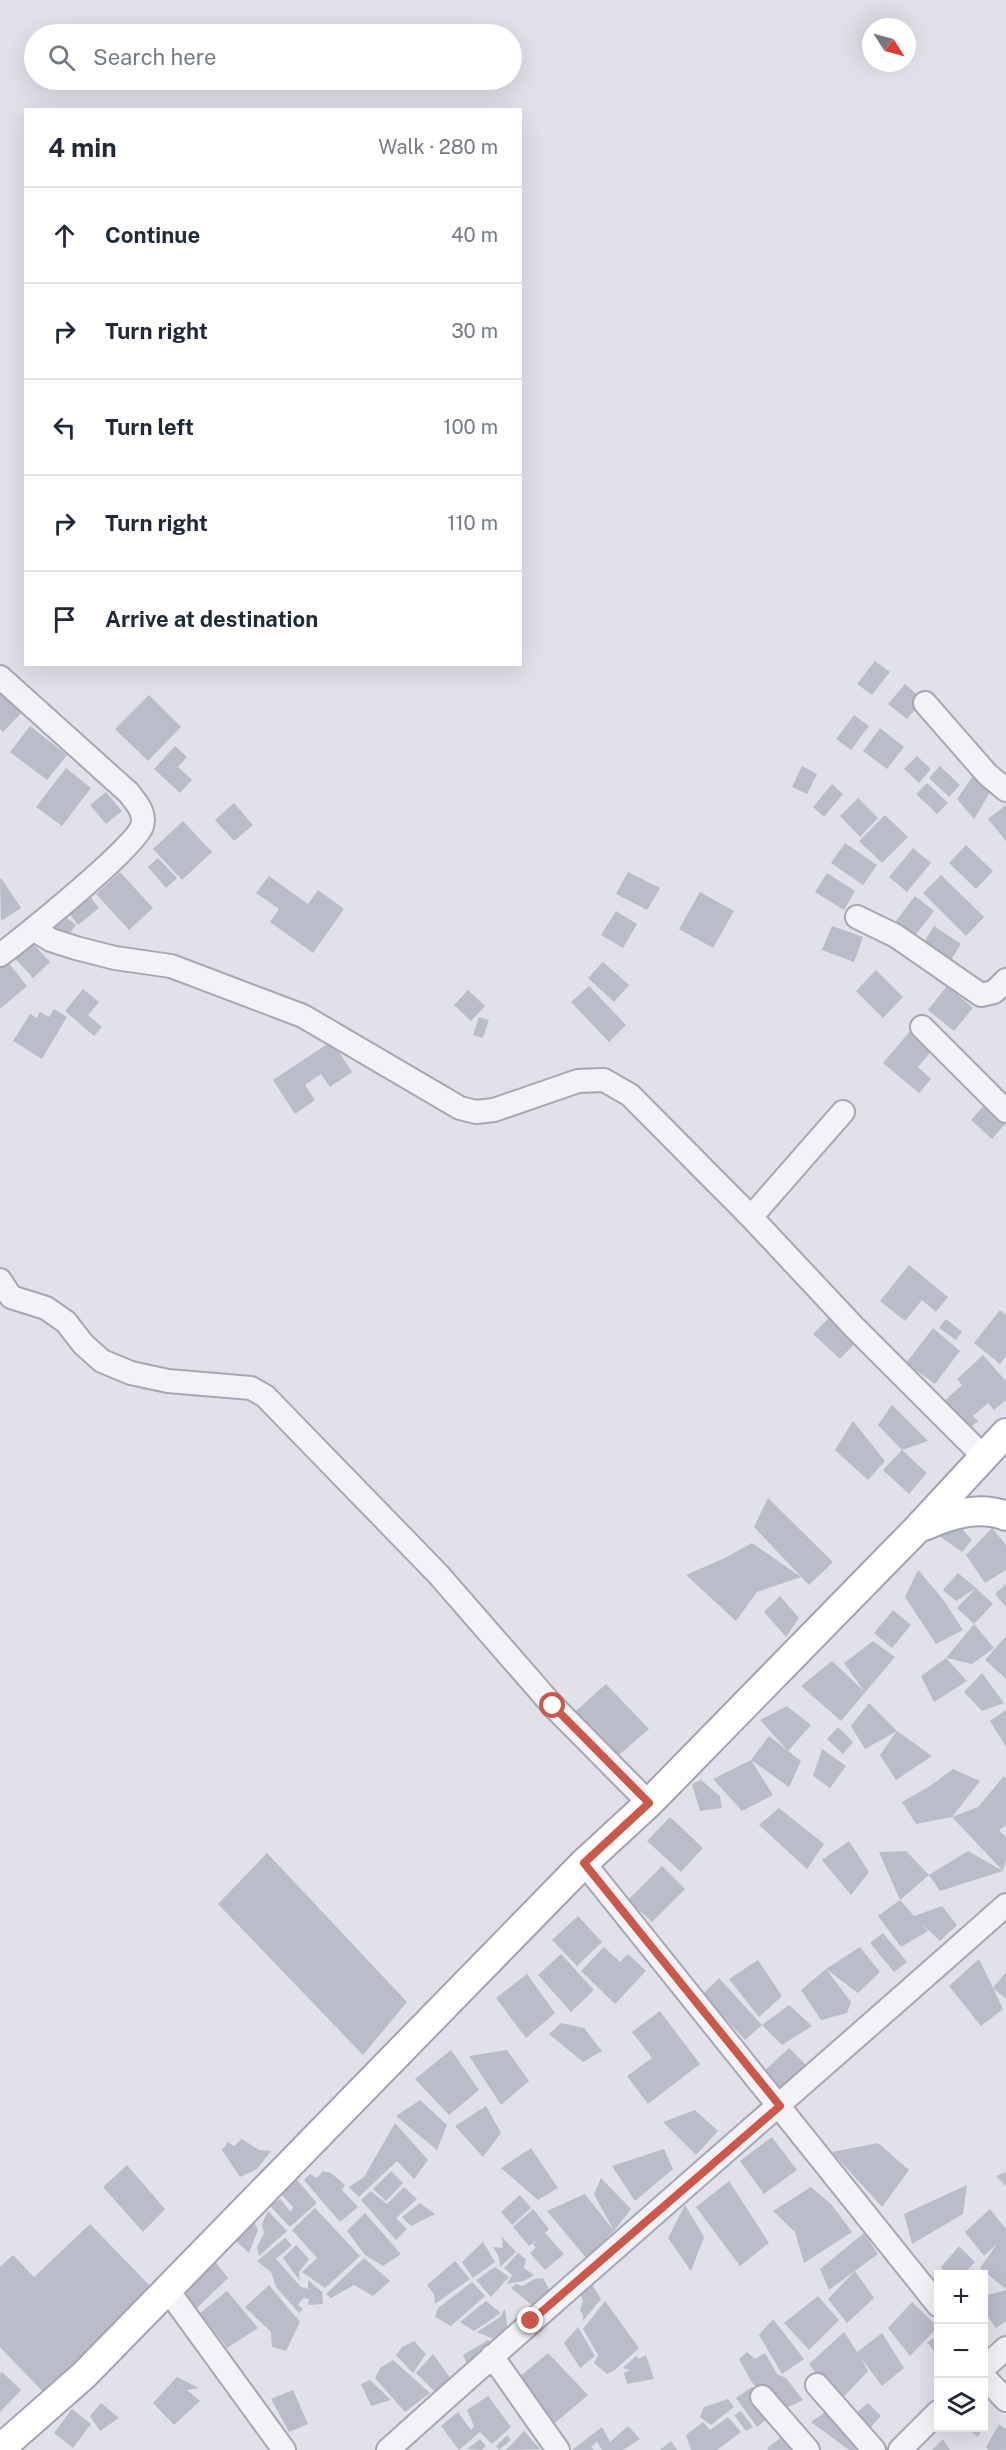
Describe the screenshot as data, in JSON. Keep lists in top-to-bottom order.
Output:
{
  "north": "bottom right",
  "page": {
    "search": "Search here",
    "heading": ["4 min", "Walk · 280 m"],
    "list": [
      ["Continue", "40 m"],
      ["Turn right", "30 m"],
      ["Turn left", "100 m"],
      ["Turn right", "110 m"],
      "Arrive at destination"
    ],
    "map_buttons": ["+", "−"]
  }
}
